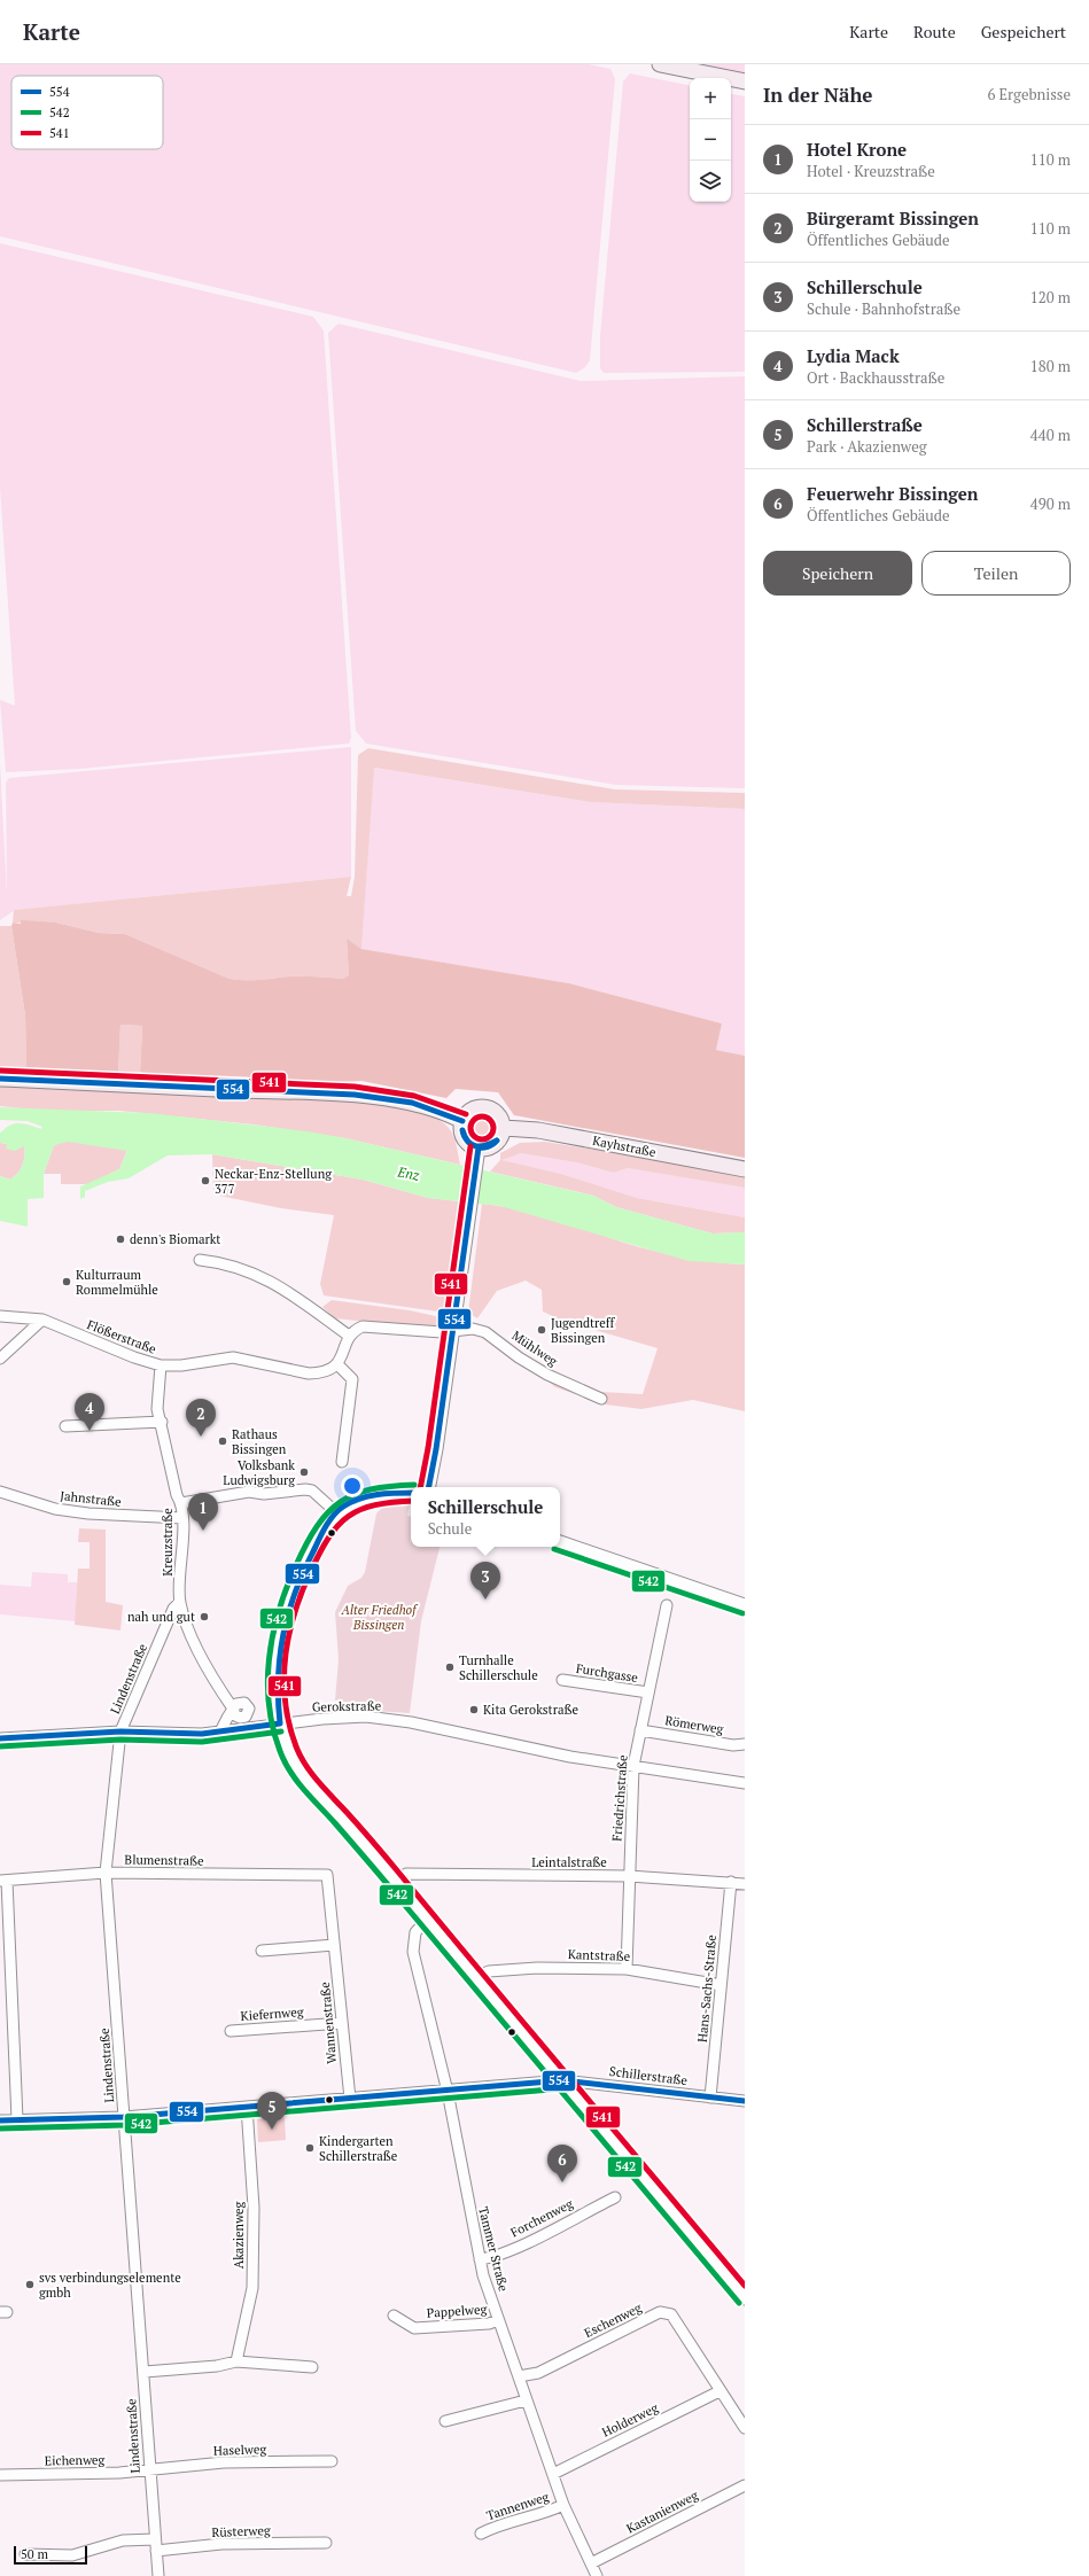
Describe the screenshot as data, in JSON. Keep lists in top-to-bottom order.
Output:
{
  "streets": {
    "main road": ["Kayhstraße"],
    "street": [
      "Flößerstraße",
      "Mühlweg",
      "Jahnstraße",
      "Kreuzstraße",
      "Furchgasse",
      "Lindenstraße",
      "Gerokstraße",
      "Römerweg",
      "Friedrichstraße",
      "Blumenstraße",
      "Leintalstraße",
      "Kantstraße",
      "Hans-Sachs-Straße",
      "Kiefernweg",
      "Wannenstraße",
      "Schillerstraße",
      "Forchenweg",
      "Akazienweg",
      "Tammer Straße",
      "Pappelweg",
      "Eschenweg",
      "Holderweg",
      "Haselweg",
      "Eichenweg",
      "Tannenweg",
      "Kastanienweg",
      "Rüsterweg"
    ]
  },
  "crossings": [
    ["Flößerstraße", "Kreuzstraße"],
    ["Jahnstraße", "Kreuzstraße"],
    ["Kreuzstraße", "Lindenstraße"],
    ["Kreuzstraße", "Gerokstraße"],
    ["Furchgasse", "Friedrichstraße"],
    ["Lindenstraße", "Gerokstraße"],
    ["Lindenstraße", "Blumenstraße"],
    ["Lindenstraße", "Schillerstraße"],
    ["Lindenstraße", "Haselweg"],
    ["Lindenstraße", "Eichenweg"],
    ["Lindenstraße", "Rüsterweg"],
    ["Gerokstraße", "Friedrichstraße"],
    ["Römerweg", "Friedrichstraße"],
    ["Friedrichstraße", "Leintalstraße"],
    ["Friedrichstraße", "Kantstraße"],
    ["Blumenstraße", "Wannenstraße"],
    ["Leintalstraße", "Hans-Sachs-Straße"],
    ["Kantstraße", "Hans-Sachs-Straße"],
    ["Hans-Sachs-Straße", "Schillerstraße"],
    ["Kiefernweg", "Wannenstraße"],
    ["Wannenstraße", "Schillerstraße"],
    ["Schillerstraße", "Akazienweg"],
    ["Schillerstraße", "Tammer Straße"],
    ["Forchenweg", "Tammer Straße"],
    ["Tammer Straße", "Pappelweg"],
    ["Tammer Straße", "Eschenweg"],
    ["Tammer Straße", "Holderweg"],
    ["Tammer Straße", "Tannenweg"],
    ["Tammer Straße", "Kastanienweg"],
    ["Eschenweg", "Holderweg"],
    ["Haselweg", "Eichenweg"]
  ],
  "water": ["Enz"],
  "parks": ["Alter Friedhof Bissingen"],
  "places": [
    "Neckar-Enz-Stellung 377",
    "denn's Biomarkt",
    "Kulturraum Rommelmühle",
    "Jugendtreff Bissingen",
    "Rathaus Bissingen",
    "Volksbank Ludwigsburg",
    "nah und gut",
    "Turnhalle Schillerschule",
    "Kita Gerokstraße",
    "Kindergarten Schillerstraße",
    "svs verbindungselemente gmbh"
  ],
  "lines": ["transit line 541", "transit line 554", "transit line 542"],
  "legend": ["554", "542", "541"],
  "scale_bar": "50 m",
  "page": {
    "header": "Karte",
    "nav": ["Karte", "Route", "Gespeichert"],
    "heading": ["In der Nähe", "6 Ergebnisse"],
    "map_buttons": ["+", "−"],
    "list": [
      {
        "mark": "1",
        "name": "Hotel Krone",
        "note": "Hotel · Kreuzstraße",
        "value": "110 m"
      },
      {
        "mark": "2",
        "name": "Bürgeramt Bissingen",
        "note": "Öffentliches Gebäude",
        "value": "110 m"
      },
      {
        "mark": "3",
        "name": "Schillerschule",
        "note": "Schule · Bahnhofstraße",
        "value": "120 m"
      },
      {
        "mark": "4",
        "name": "Lydia Mack",
        "note": "Ort · Backhausstraße",
        "value": "180 m"
      },
      {
        "mark": "5",
        "name": "Schillerstraße",
        "note": "Park · Akazienweg",
        "value": "440 m"
      },
      {
        "mark": "6",
        "name": "Feuerwehr Bissingen",
        "note": "Öffentliches Gebäude",
        "value": "490 m"
      }
    ],
    "buttons": ["Speichern", "Teilen"],
    "pins": [
      "4",
      "2",
      "1",
      "3",
      "5",
      "6"
    ],
    "popup": ["Schillerschule", "Schule"],
    "scale": "50 m"
  }
}
